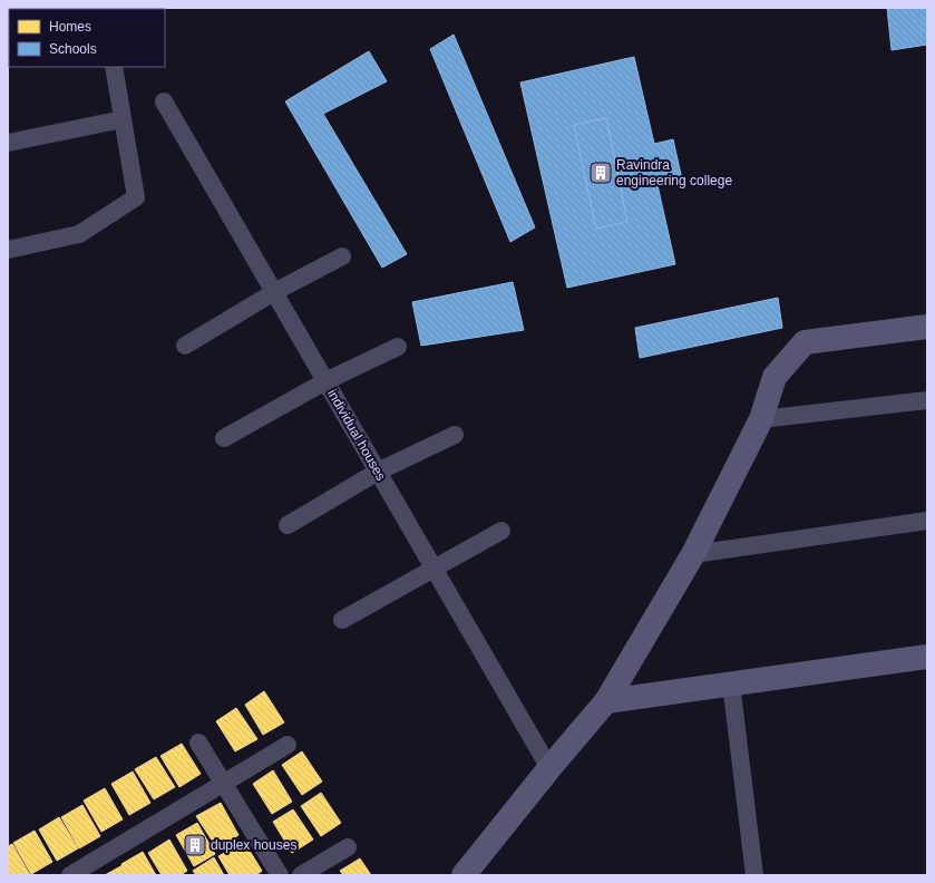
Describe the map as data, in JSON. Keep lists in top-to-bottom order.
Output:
{
  "streets": {
    "street": ["individual houses"]
  },
  "places": {
    "building": ["Ravindra engineering college", "duplex houses"]
  },
  "legend": ["Homes", "Schools"]
}
